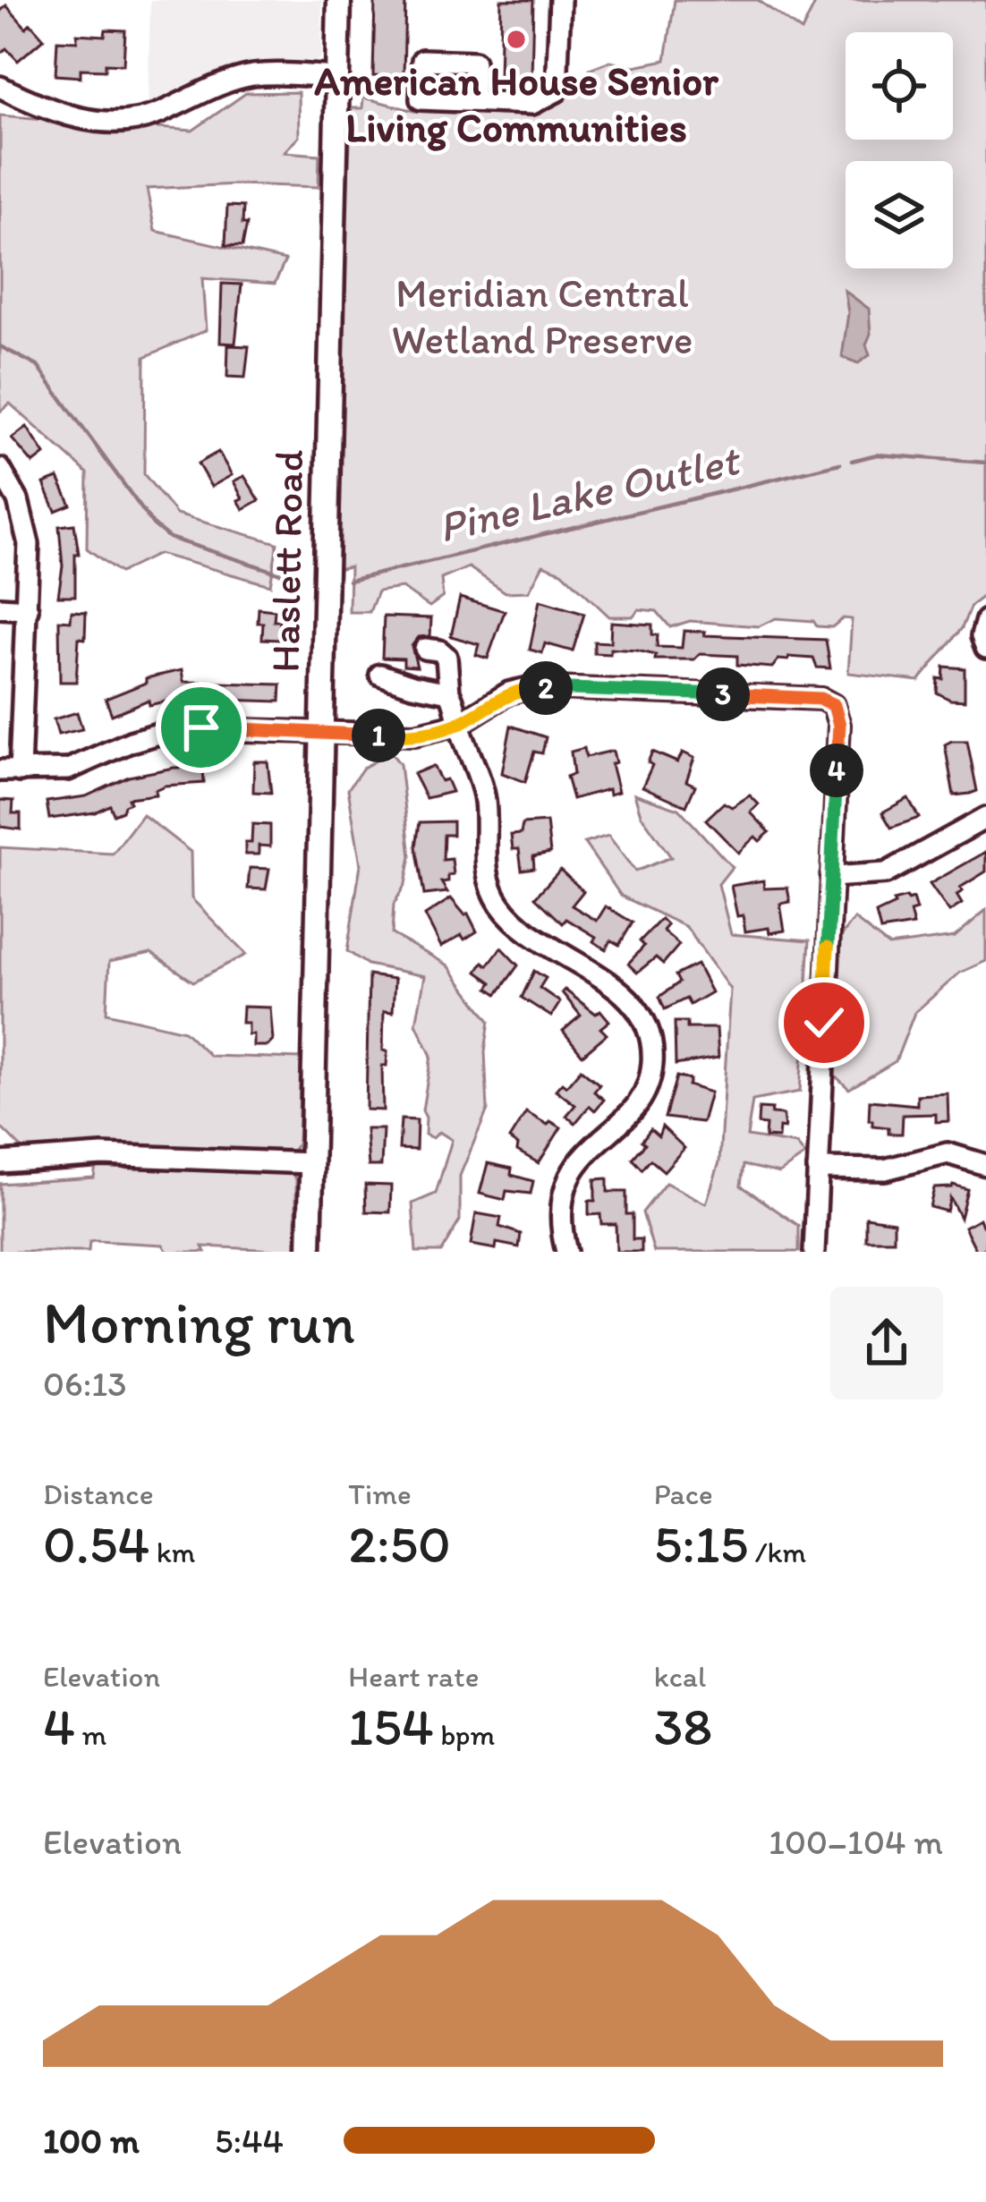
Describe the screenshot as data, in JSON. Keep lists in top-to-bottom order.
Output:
{
  "streets": {
    "main road": ["Haslett Road"]
  },
  "water": ["Pine Lake Outlet"],
  "parks": ["Meridian Central Wetland Preserve"],
  "places": ["American House Senior Living Communities"],
  "page": {
    "pins": [
      "2",
      "3",
      "1",
      "4"
    ],
    "heading": ["Morning run", "06:13"],
    "stats": [
      ["Distance", "0.54 km"],
      ["Time", "2:50"],
      ["Pace", "5:15 /km"],
      ["Elevation", "4 m"],
      ["Heart rate", "154 bpm"],
      ["kcal", "38"]
    ],
    "chart": ["Elevation", "100–104 m"],
    "list": [
      {
        "name": "100 m",
        "note": "5:44"
      }
    ]
  }
}
